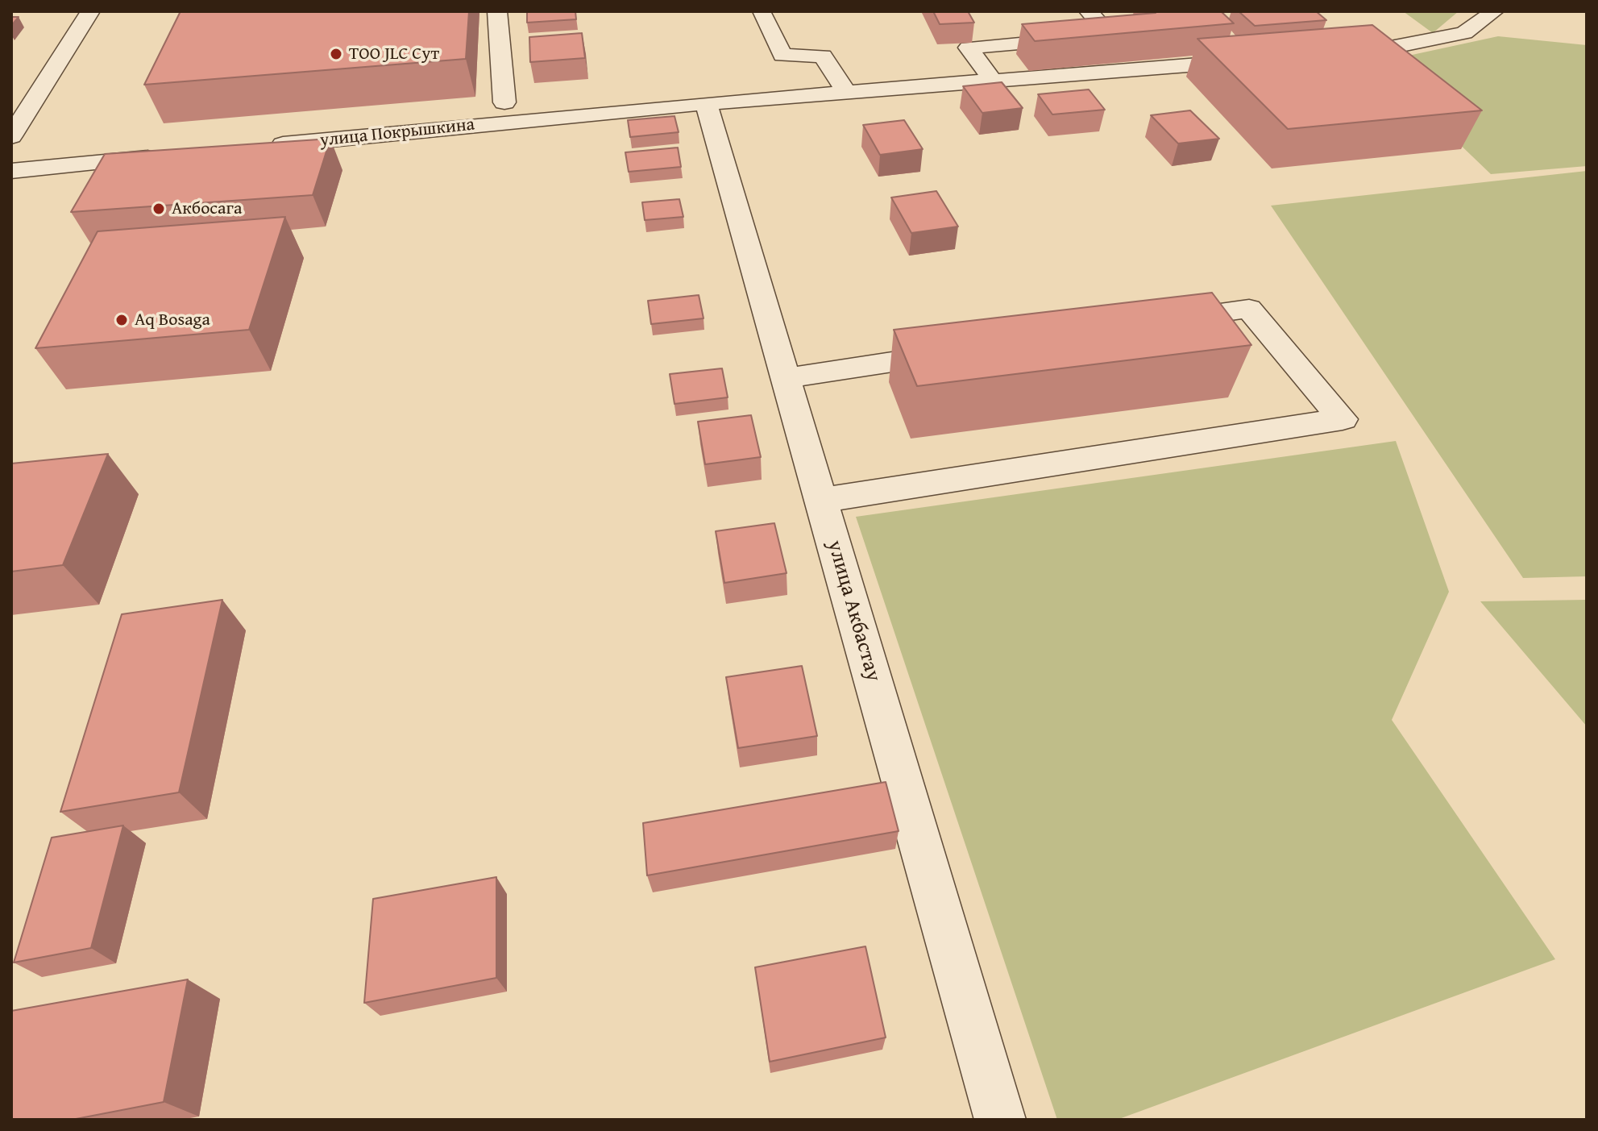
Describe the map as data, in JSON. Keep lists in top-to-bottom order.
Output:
{
  "streets": {
    "street": ["улица Покрышкина", "улица Акбастау"]
  },
  "crossings": [
    ["улица Покрышкина", "улица Акбастау"]
  ],
  "places": ["ТОО JLC Сут", "Акбосага", "Aq Bosaga"]
}
